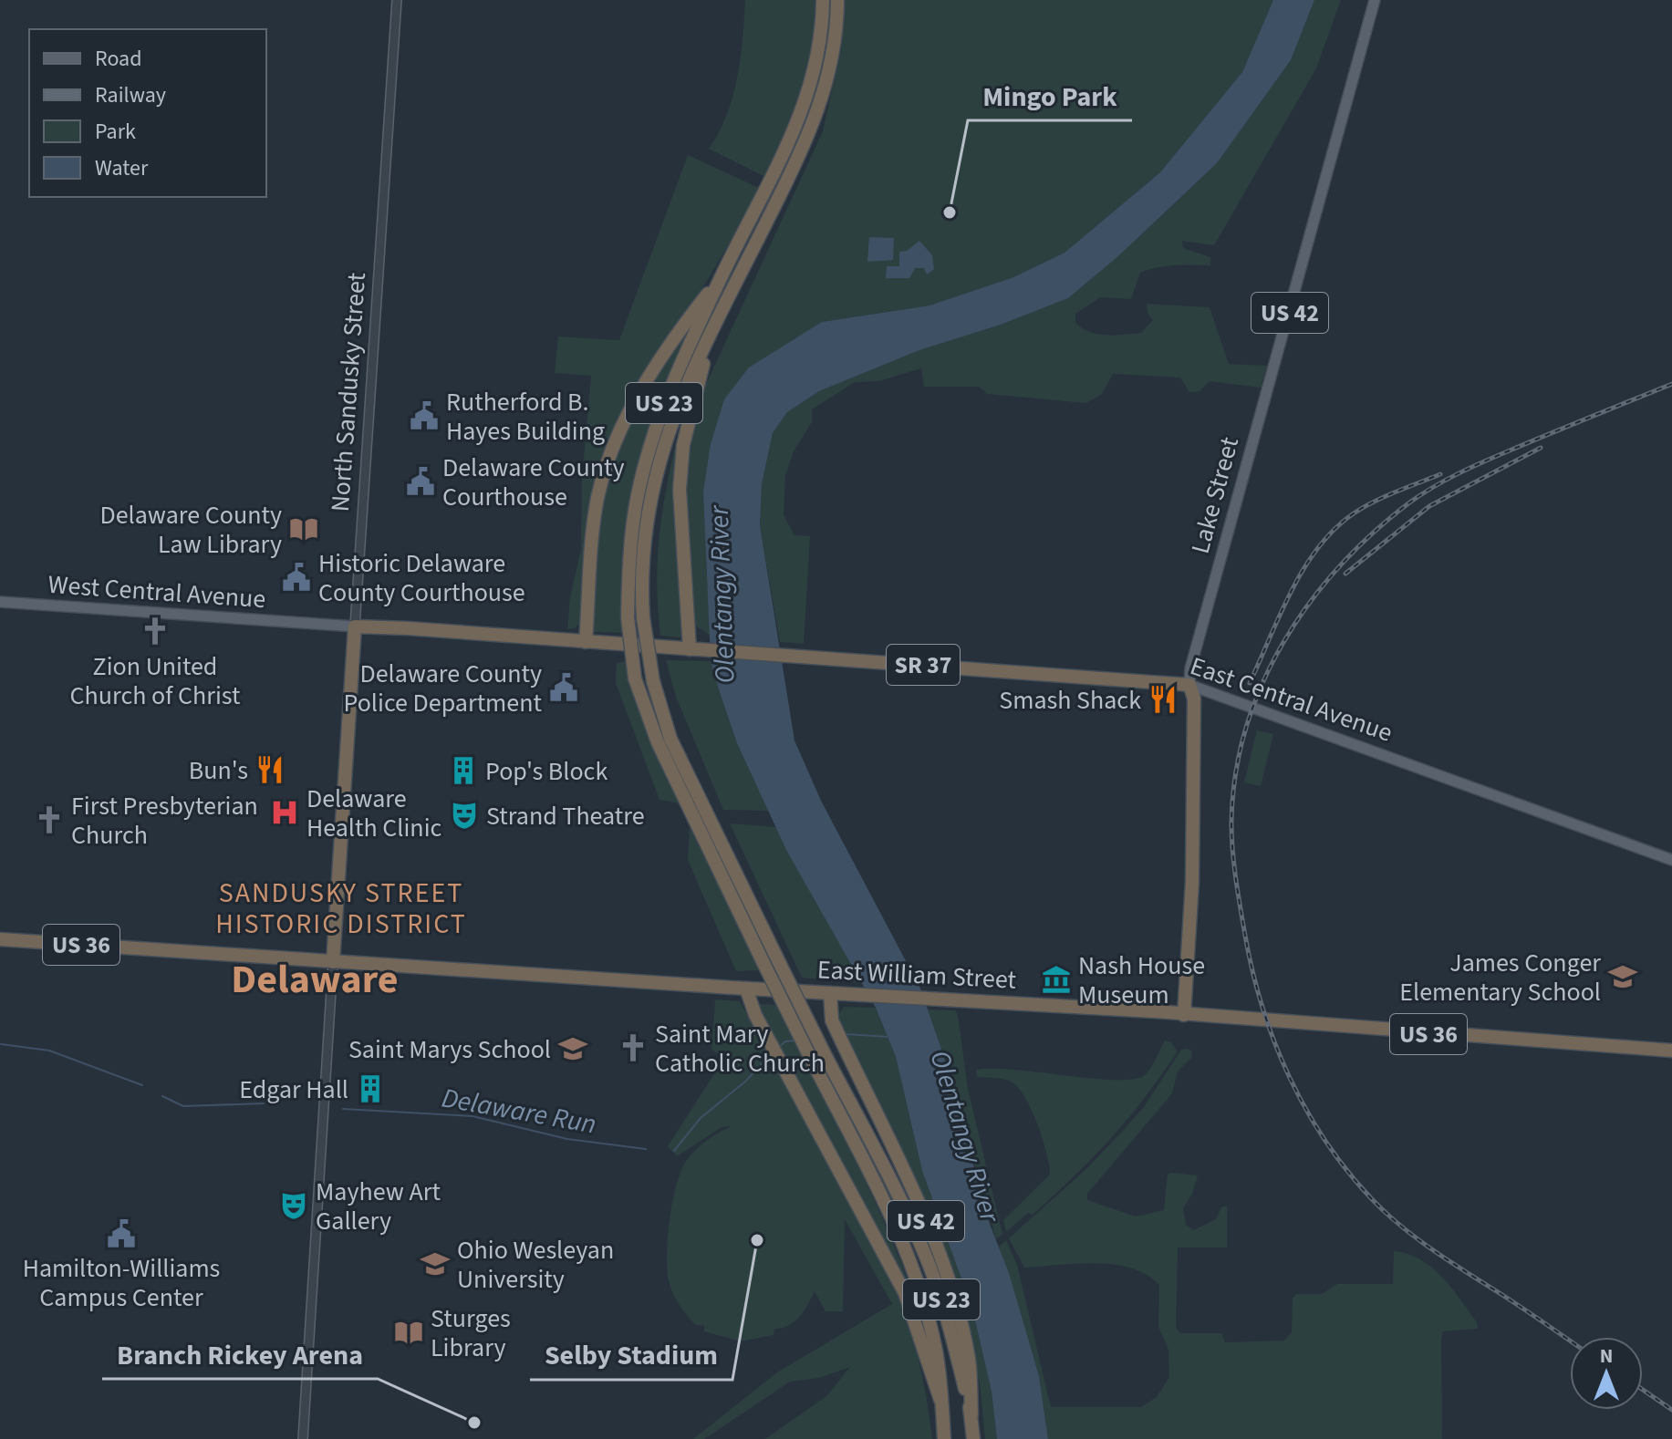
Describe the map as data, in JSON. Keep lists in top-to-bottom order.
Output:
{
  "streets": {
    "highway": [
      "US 42",
      "North Sandusky Street",
      "US 23",
      "Lake Street",
      "SR 37",
      "East Central Avenue",
      "US 36",
      "East William Street"
    ],
    "main road": ["West Central Avenue"]
  },
  "crossings": [
    ["US 42", "US 23"],
    ["US 42", "East William Street"],
    ["North Sandusky Street", "West Central Avenue"],
    ["North Sandusky Street", "East Central Avenue"],
    ["North Sandusky Street", "US 36"],
    ["North Sandusky Street", "East William Street"],
    ["Lake Street", "East Central Avenue"],
    ["Lake Street", "East William Street"],
    ["West Central Avenue", "East Central Avenue"],
    ["US 36", "East William Street"]
  ],
  "districts": ["SANDUSKY STREET HISTORIC DISTRICT", "Delaware"],
  "water": ["Olentangy River", "Delaware Run"],
  "places": {
    "other": ["Mingo Park", "Selby Stadium", "Branch Rickey Arena"],
    "public building": [
      "Rutherford B. Hayes Building",
      "Delaware County Courthouse",
      "Historic Delaware County Courthouse",
      "Delaware County Police Department",
      "Hamilton-Williams Campus Center"
    ],
    "library": ["Delaware County Law Library", "Sturges Library"],
    "church": ["Zion United Church of Christ", "First Presbyterian Church", "Saint Mary Catholic Church"],
    "restaurant": ["Smash Shack", "Bun's"],
    "building": ["Pop's Block", "Edgar Hall"],
    "hospital": ["Delaware Health Clinic"],
    "theatre": ["Strand Theatre", "Mayhew Art Gallery"],
    "school or university": ["James Conger Elementary School", "Saint Marys School", "Ohio Wesleyan University"],
    "museum": ["Nash House Museum"]
  },
  "legend": [
    "Road",
    "Railway",
    "Park",
    "Water"
  ],
  "north": "top"
}
